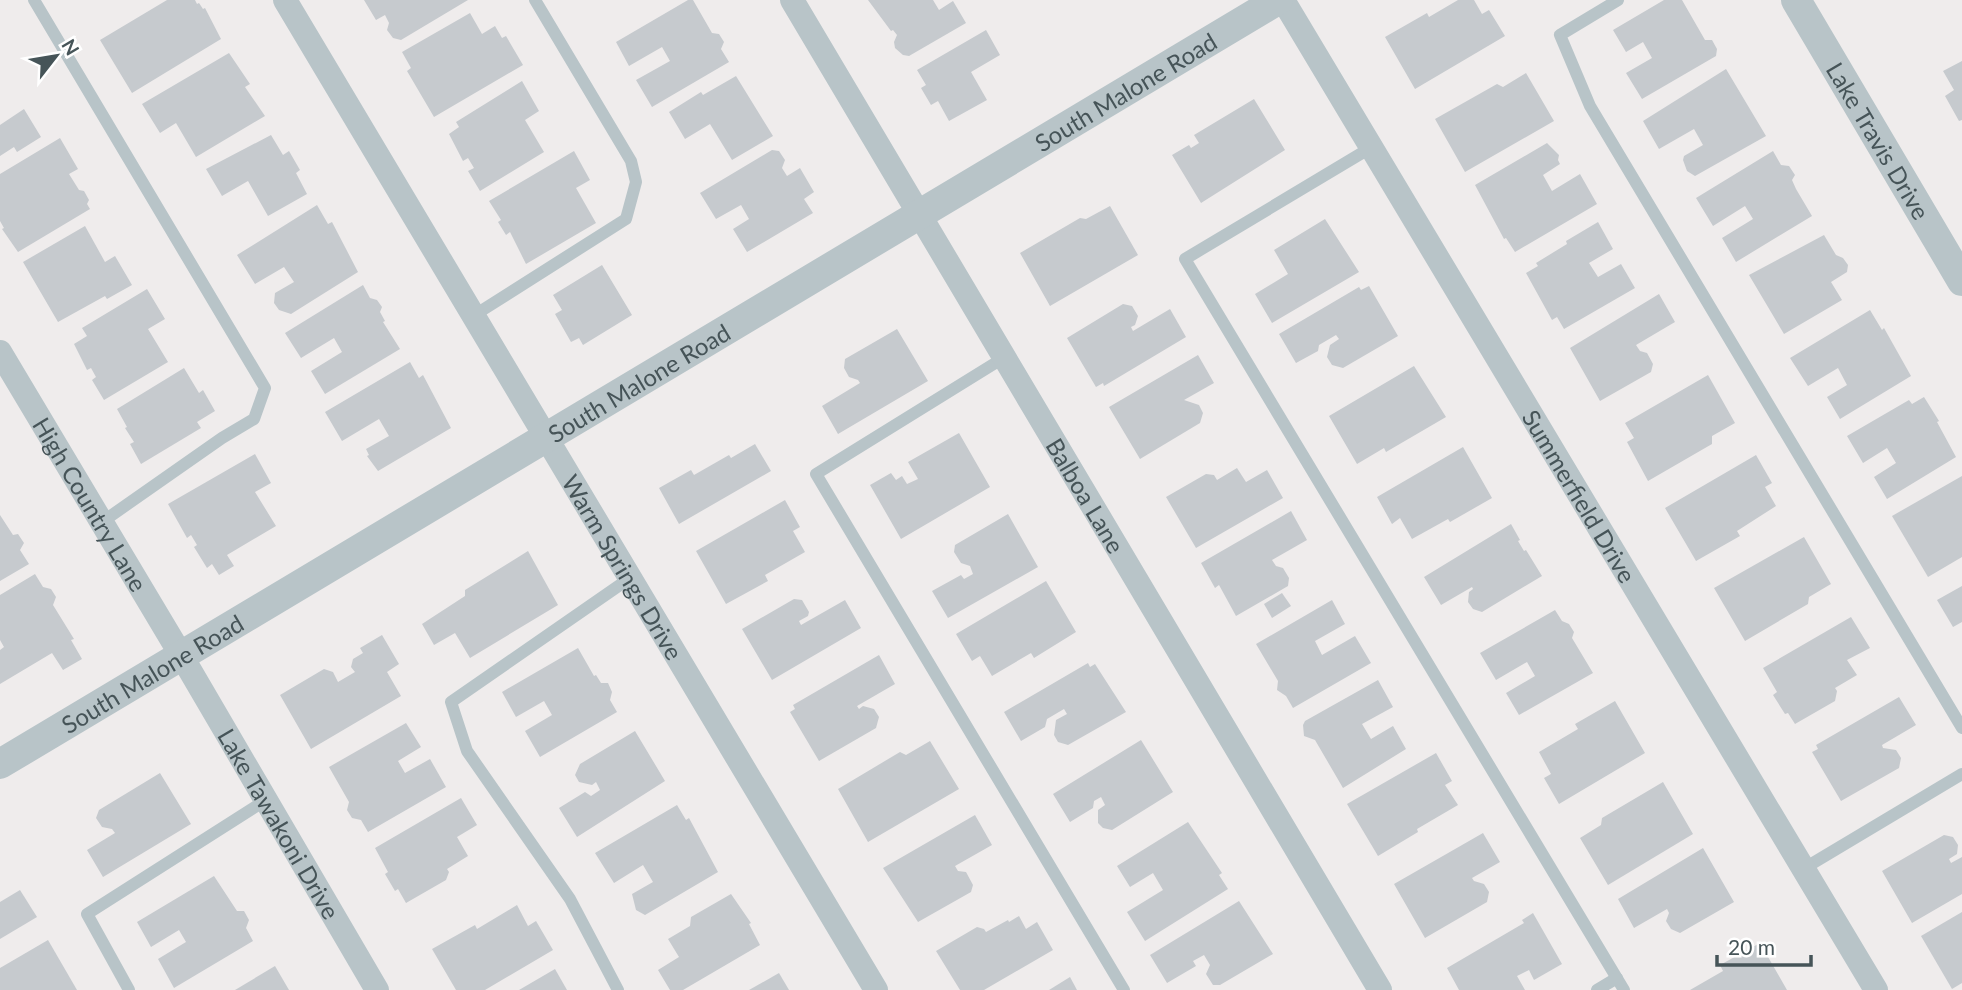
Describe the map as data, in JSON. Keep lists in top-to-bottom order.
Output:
{
  "streets": {
    "street": [
      "South Malone Road",
      "Lake Travis Drive",
      "Balboa Lane",
      "Summerfield Drive",
      "High Country Lane",
      "Warm Springs Drive",
      "Lake Tawakoni Drive"
    ]
  },
  "crossings": [
    ["South Malone Road", "Balboa Lane"],
    ["South Malone Road", "High Country Lane"],
    ["South Malone Road", "Warm Springs Drive"],
    ["South Malone Road", "Lake Tawakoni Drive"],
    ["High Country Lane", "Lake Tawakoni Drive"]
  ],
  "scale_bar": "20 m",
  "north": "top right"
}
